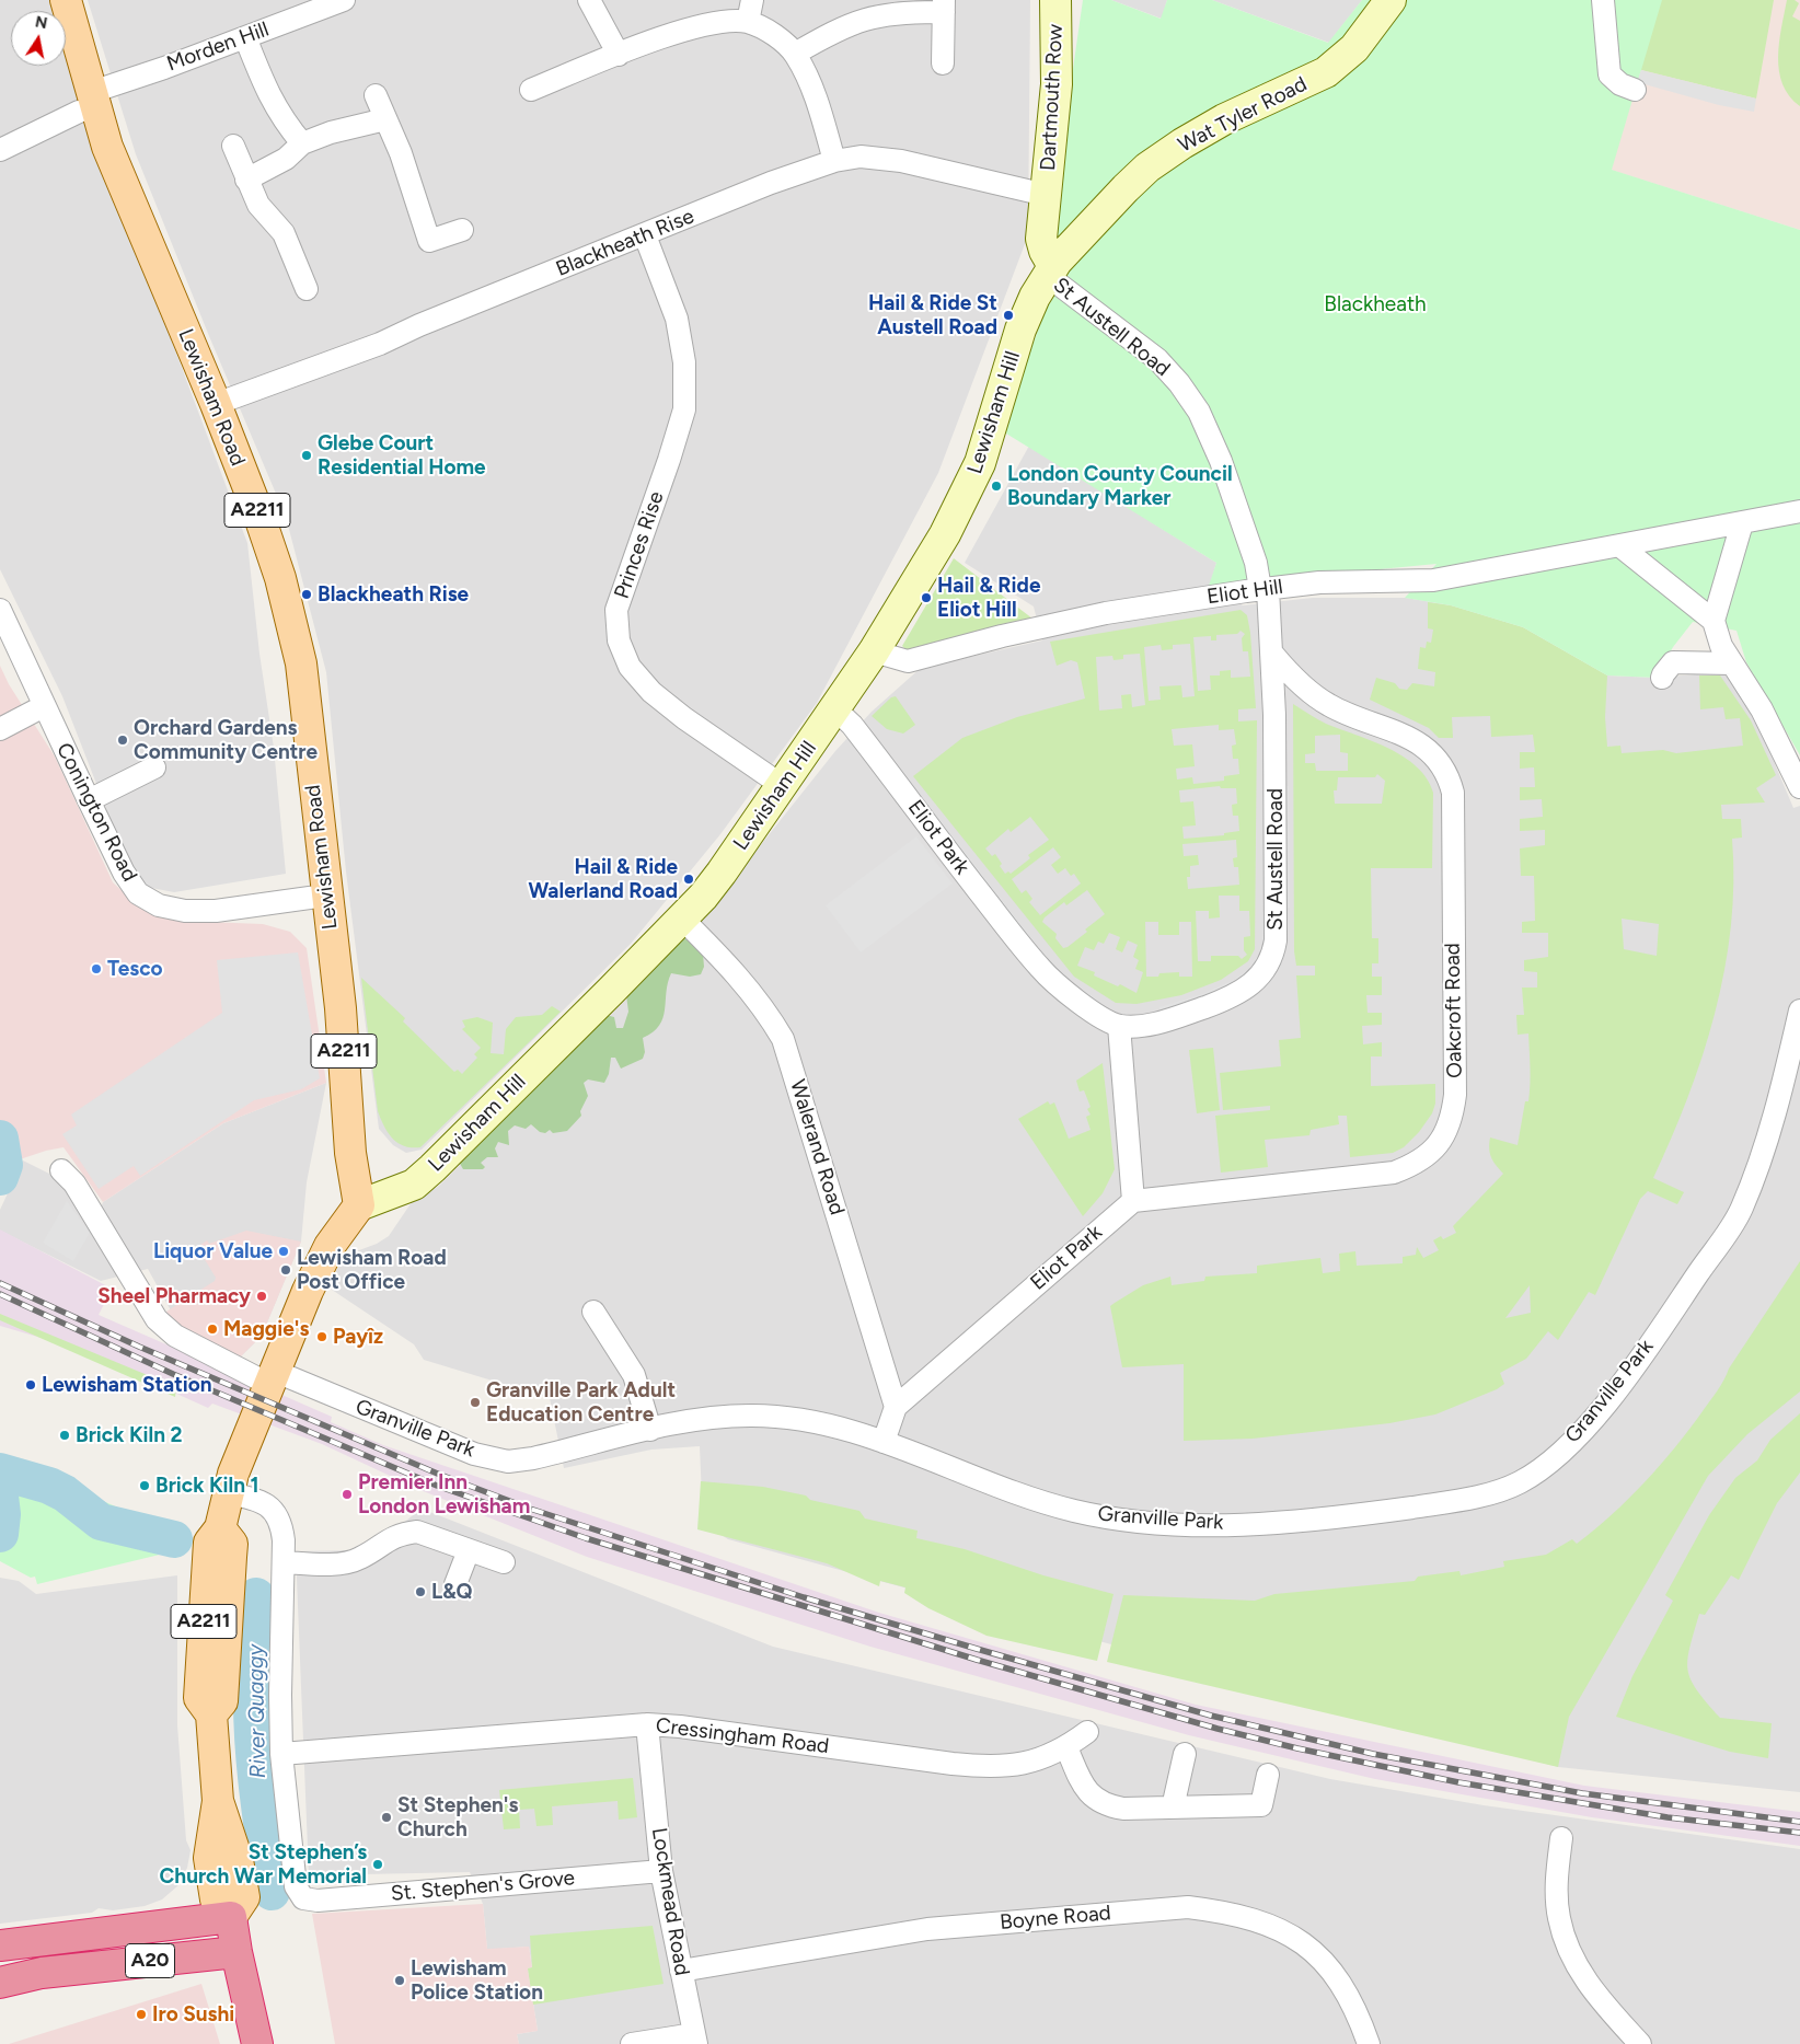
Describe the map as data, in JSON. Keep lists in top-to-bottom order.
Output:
{
  "streets": {
    "highway": ["A20"],
    "main road": ["Lewisham Road", "A2211"],
    "street": [
      "Morden Hill",
      "Dartmouth Row",
      "Wat Tyler Road",
      "Blackheath Rise",
      "St Austell Road",
      "Lewisham Hill",
      "Princes Rise",
      "Eliot Hill",
      "Conington Road",
      "Eliot Park",
      "Oakcroft Road",
      "Walerand Road",
      "Granville Park",
      "Cressingham Road",
      "St. Stephen's Grove",
      "Lockmead Road",
      "Boyne Road"
    ]
  },
  "crossings": [
    ["Morden Hill", "Lewisham Road"],
    ["Dartmouth Row", "Blackheath Rise"],
    ["Wat Tyler Road", "St Austell Road"],
    ["Wat Tyler Road", "Lewisham Hill"],
    ["Blackheath Rise", "Lewisham Road"],
    ["Blackheath Rise", "Princes Rise"],
    ["St Austell Road", "Lewisham Hill"],
    ["St Austell Road", "Eliot Hill"],
    ["St Austell Road", "Eliot Park"],
    ["St Austell Road", "Oakcroft Road"],
    ["Lewisham Road", "Lewisham Hill"],
    ["Lewisham Road", "A2211"],
    ["Lewisham Road", "Conington Road"],
    ["Lewisham Hill", "A2211"],
    ["Lewisham Hill", "Princes Rise"],
    ["Lewisham Hill", "Eliot Hill"],
    ["Lewisham Hill", "Eliot Park"],
    ["Lewisham Hill", "Walerand Road"],
    ["A2211", "Granville Park"],
    ["A2211", "A20"],
    ["Eliot Park", "Oakcroft Road"],
    ["Eliot Park", "Walerand Road"],
    ["Cressingham Road", "St. Stephen's Grove"],
    ["Cressingham Road", "Lockmead Road"],
    ["St. Stephen's Grove", "Lockmead Road"],
    ["Lockmead Road", "Boyne Road"]
  ],
  "water": ["River Quaggy"],
  "parks": ["Blackheath"],
  "places": [
    "Hail & Ride St Austell Road",
    "Glebe Court Residential Home",
    "London County Council Boundary Marker",
    "Blackheath Rise",
    "Hail & Ride Eliot Hill",
    "Orchard Gardens Community Centre",
    "Hail & Ride Walerland Road",
    "Tesco",
    "Liquor Value",
    "Lewisham Road Post Office",
    "Sheel Pharmacy",
    "Maggie's",
    "Payîz",
    "Lewisham Station",
    "Granville Park Adult Education Centre",
    "Brick Kiln 2",
    "Brick Kiln 1",
    "Premier Inn London Lewisham",
    "L&Q",
    "St Stephen's Church",
    "St Stephen’s Church War Memorial",
    "Lewisham Police Station",
    "Iro Sushi"
  ],
  "north": "top"
}
